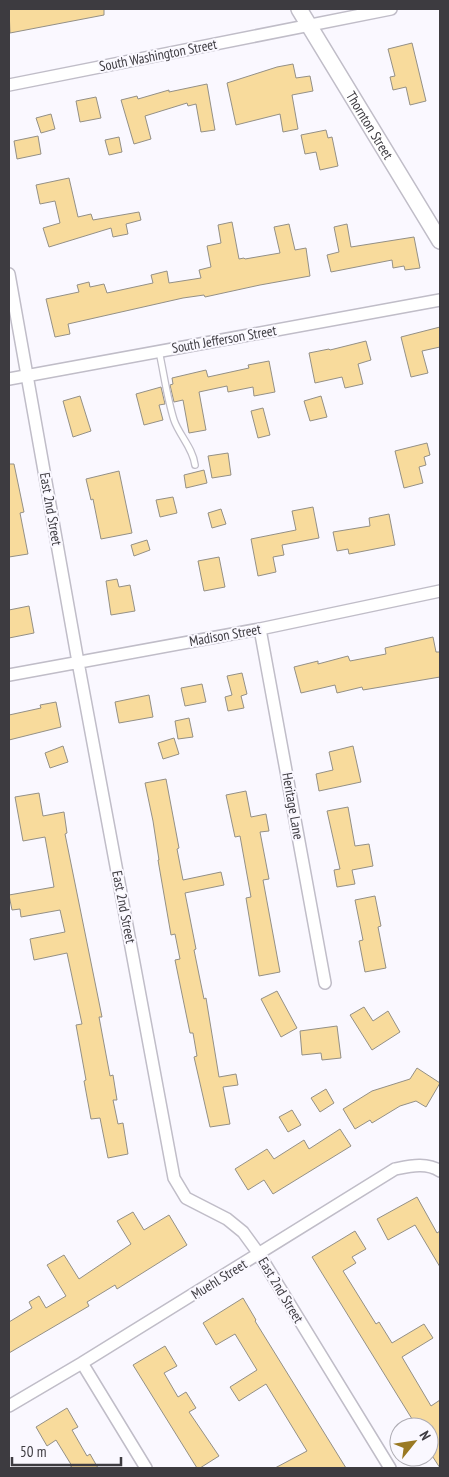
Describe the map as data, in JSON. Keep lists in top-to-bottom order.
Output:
{
  "streets": {
    "street": [
      "South Washington Street",
      "Thornton Street",
      "South Jefferson Street",
      "East 2nd Street",
      "Madison Street",
      "Heritage Lane",
      "Muehl Street"
    ]
  },
  "crossings": [
    ["South Washington Street", "Thornton Street"],
    ["South Jefferson Street", "East 2nd Street"],
    ["East 2nd Street", "Madison Street"],
    ["East 2nd Street", "Muehl Street"],
    ["Madison Street", "Heritage Lane"]
  ],
  "scale_bar": "50 m",
  "north": "top right"
}
